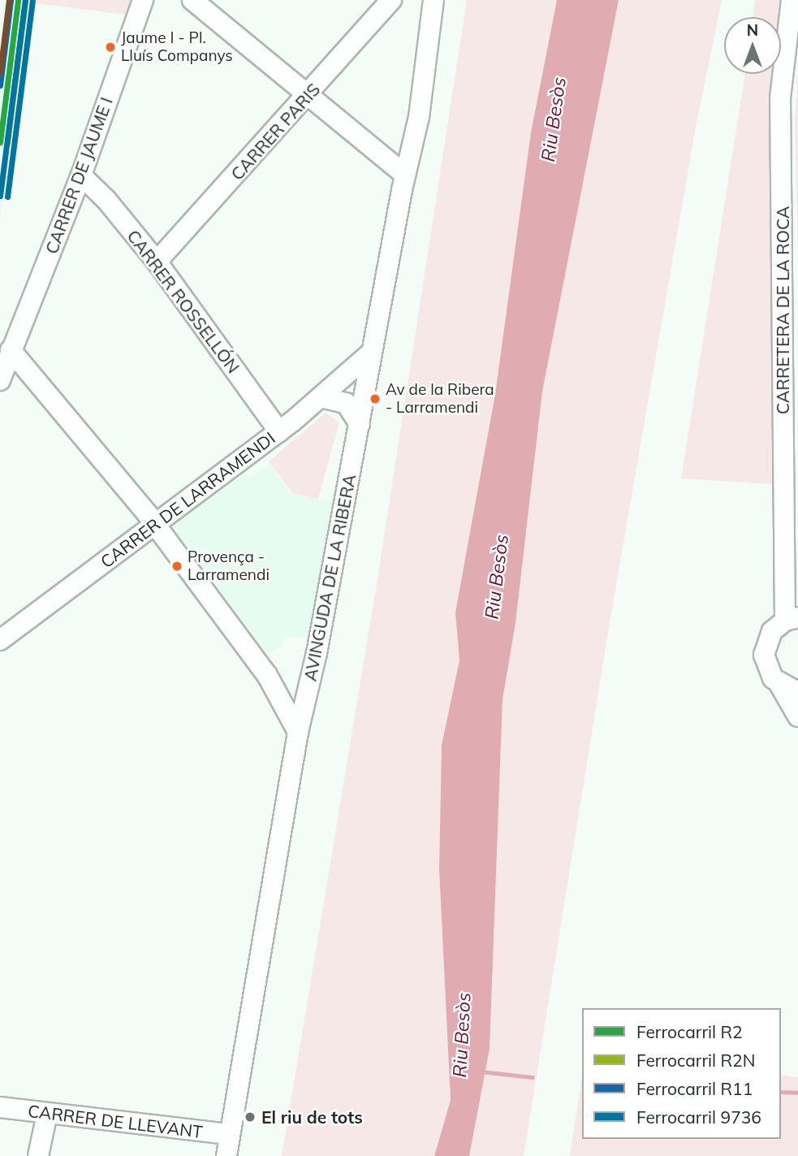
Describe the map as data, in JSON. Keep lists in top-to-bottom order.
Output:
{
  "streets": {
    "street": [
      "CARRER PARIS",
      "CARRER DE JAUME I",
      "CARRER ROSSELLÓN",
      "CARRETERA DE LA ROCA",
      "CARRER DE LARRAMENDI",
      "AVINGUDA DE LA RIBERA",
      "CARRER DE LLEVANT"
    ]
  },
  "crossings": [
    ["CARRER PARIS", "CARRER ROSSELLÓN"],
    ["CARRER DE JAUME I", "CARRER ROSSELLÓN"],
    ["CARRER ROSSELLÓN", "CARRER DE LARRAMENDI"],
    ["CARRER DE LARRAMENDI", "AVINGUDA DE LA RIBERA"],
    ["AVINGUDA DE LA RIBERA", "CARRER DE LLEVANT"]
  ],
  "water": ["Riu Besòs"],
  "places": [
    "Jaume I - Pl. Lluís Companys",
    "Av de la Ribera - Larramendi",
    "Provença - Larramendi",
    "El riu de tots"
  ],
  "lines": [
    "rail line R2",
    "rail line R11",
    "rail line 9736",
    "rail line R2N"
  ],
  "legend": [
    "Ferrocarril R2",
    "Ferrocarril R2N",
    "Ferrocarril R11",
    "Ferrocarril 9736"
  ],
  "north": "top"
}
